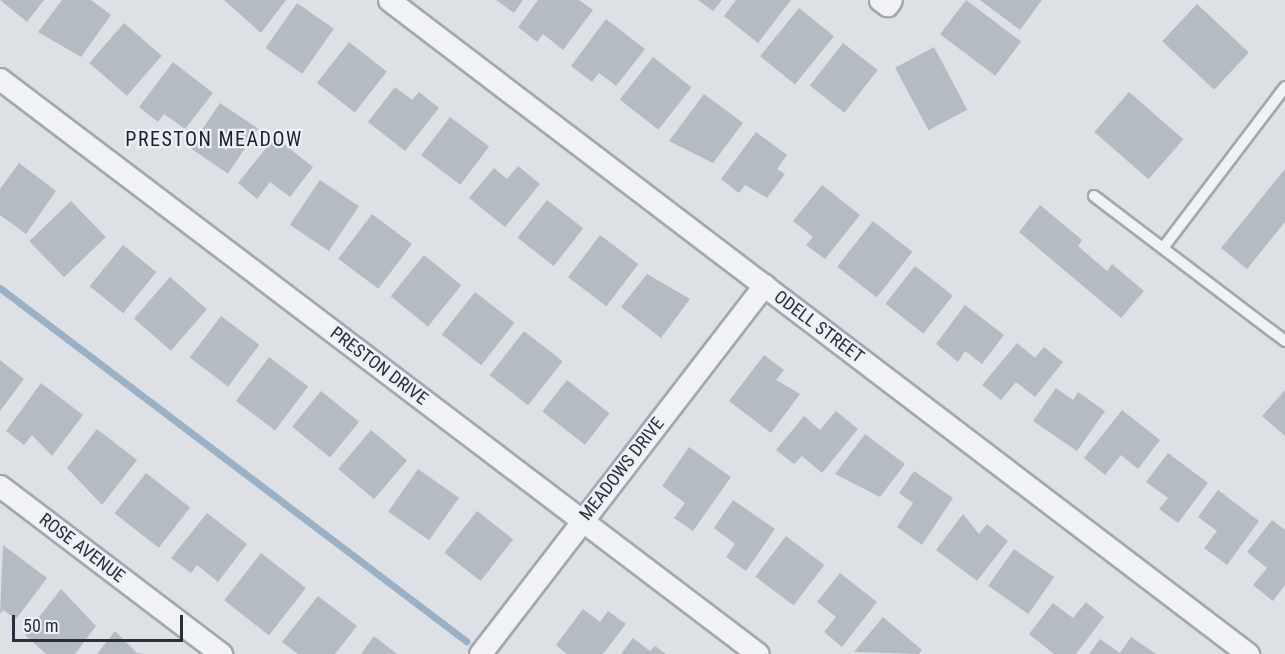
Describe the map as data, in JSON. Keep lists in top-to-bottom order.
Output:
{
  "streets": {
    "street": [
      "ODELL STREET",
      "PRESTON DRIVE",
      "MEADOWS DRIVE",
      "ROSE AVENUE"
    ]
  },
  "crossings": [
    ["ODELL STREET", "MEADOWS DRIVE"],
    ["PRESTON DRIVE", "MEADOWS DRIVE"]
  ],
  "districts": ["PRESTON MEADOW"],
  "scale_bar": "50 m"
}
